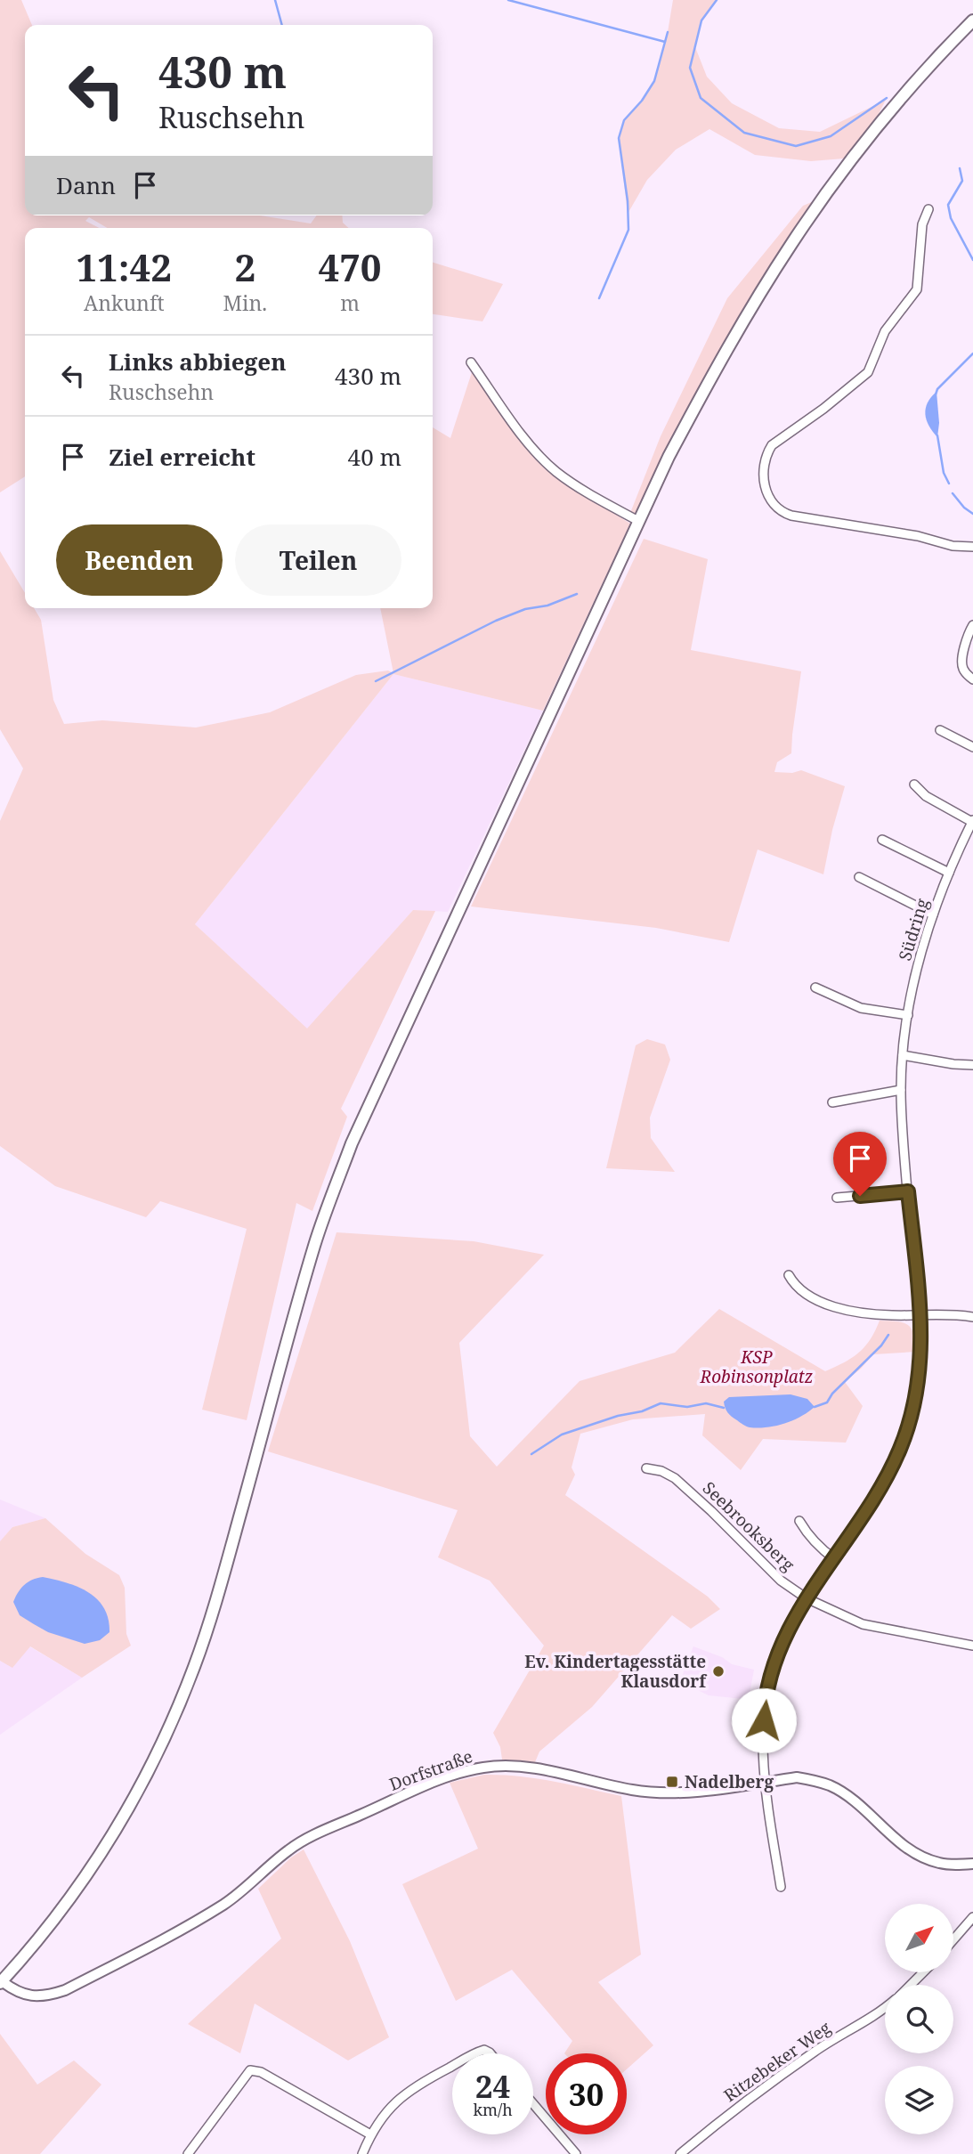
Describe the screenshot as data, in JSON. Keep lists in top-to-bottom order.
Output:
{
  "streets": {
    "street": [
      "Südring",
      "Seebrooksberg",
      "Dorfstraße",
      "Ritzebeker Weg"
    ]
  },
  "crossings": [
    ["Südring", "Seebrooksberg"],
    ["Südring", "Dorfstraße"]
  ],
  "parks": ["KSP Robinsonplatz"],
  "places": {
    "other": ["Ev. Kindertagesstätte Klausdorf"],
    "transit": ["Nadelberg"]
  },
  "north": "top right",
  "page": {
    "turn": ["430 m", "Ruschsehn"],
    "then": "Dann",
    "eta": [
      "11:42",
      "Ankunft",
      "2",
      "Min.",
      "470",
      "m"
    ],
    "list": [
      {
        "name": "Links abbiegen",
        "note": "Ruschsehn",
        "value": "430 m"
      },
      {
        "name": "Ziel erreicht",
        "value": "40 m"
      }
    ],
    "buttons": ["Beenden", "Teilen"],
    "speed": "24 km/h",
    "limit": "30"
  }
}
